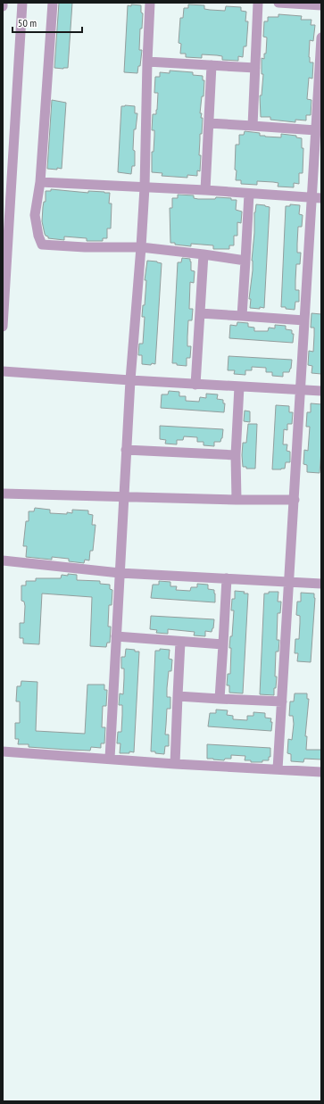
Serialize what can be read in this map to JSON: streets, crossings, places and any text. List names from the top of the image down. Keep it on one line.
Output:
{"scale_bar":"50 m"}
